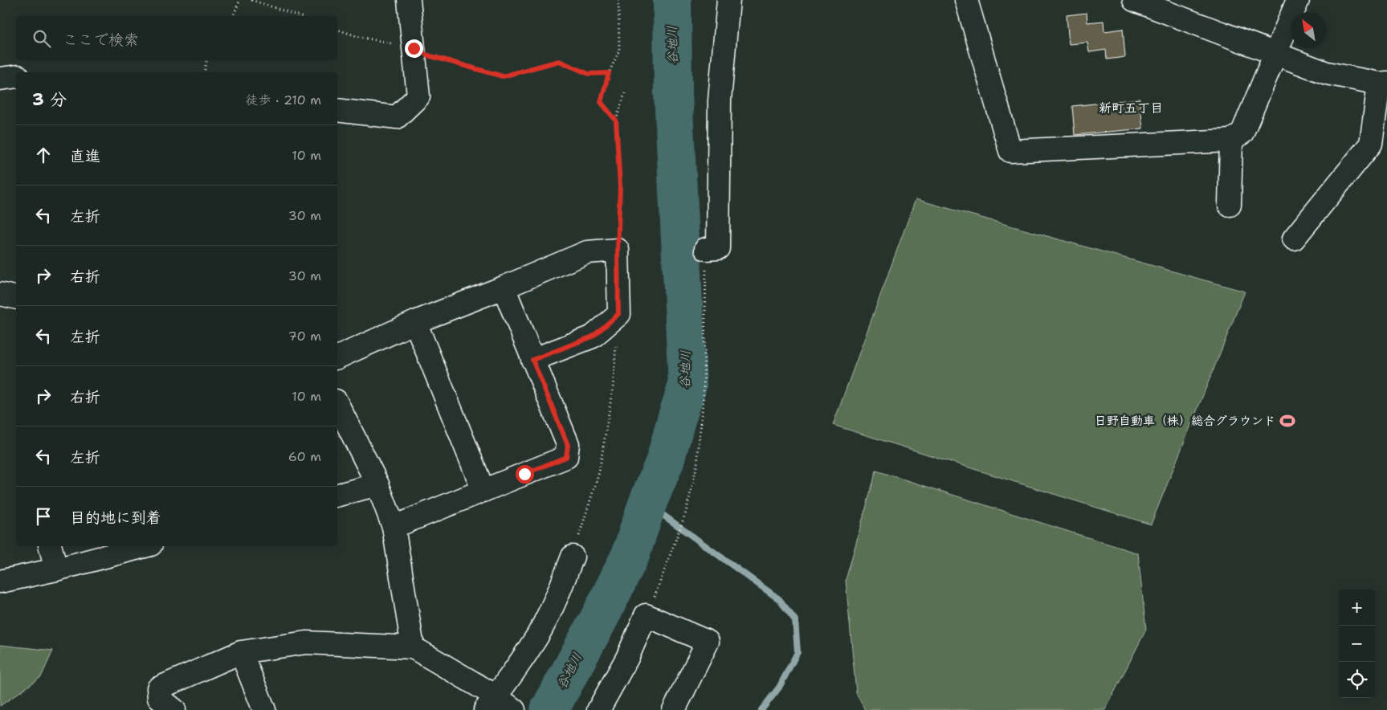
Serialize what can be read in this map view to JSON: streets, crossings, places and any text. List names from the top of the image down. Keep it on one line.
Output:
{"districts":["新町五丁目"],"water":["谷地川"],"places":{"sports":["日野自動車（株）総合グラウンド"]},"north":"top left","page":{"search":"ここで検索","heading":["3 分","徒歩 · 210 m"],"list":[["直進","10 m"],["左折","30 m"],["右折","30 m"],["左折","70 m"],["右折","10 m"],["左折","60 m"],"目的地に到着"],"map_buttons":["+","−"]}}
